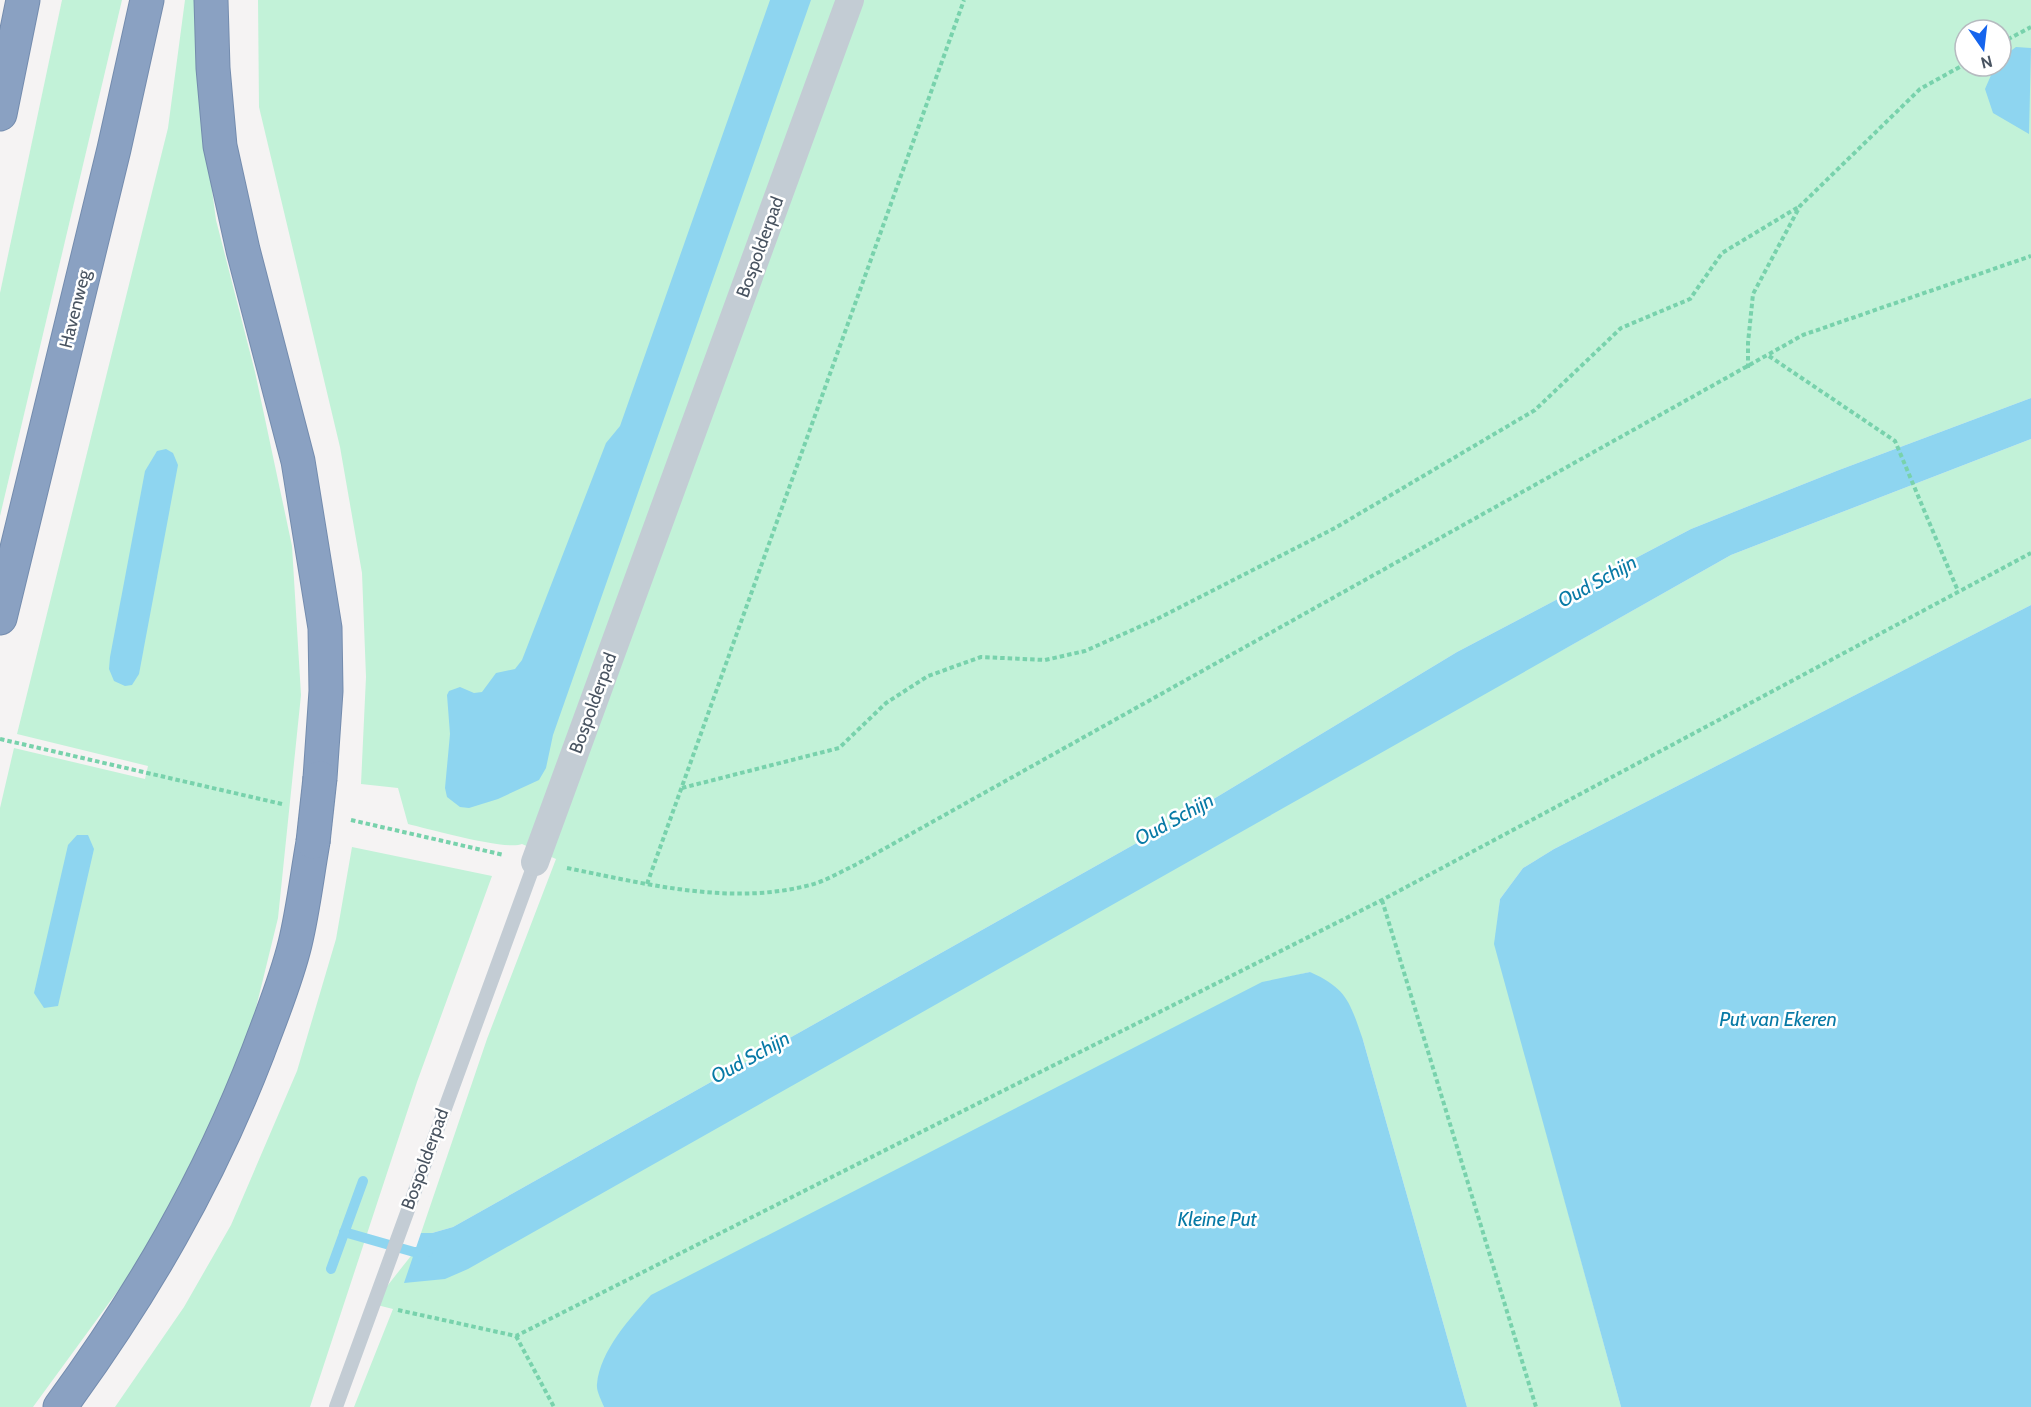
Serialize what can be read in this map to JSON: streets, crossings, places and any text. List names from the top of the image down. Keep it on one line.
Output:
{"streets":{"highway":["Havenweg"],"street":["Bospolderpad"]},"water":["Oud Schijn","Put van Ekeren","Kleine Put"],"north":"bottom"}
